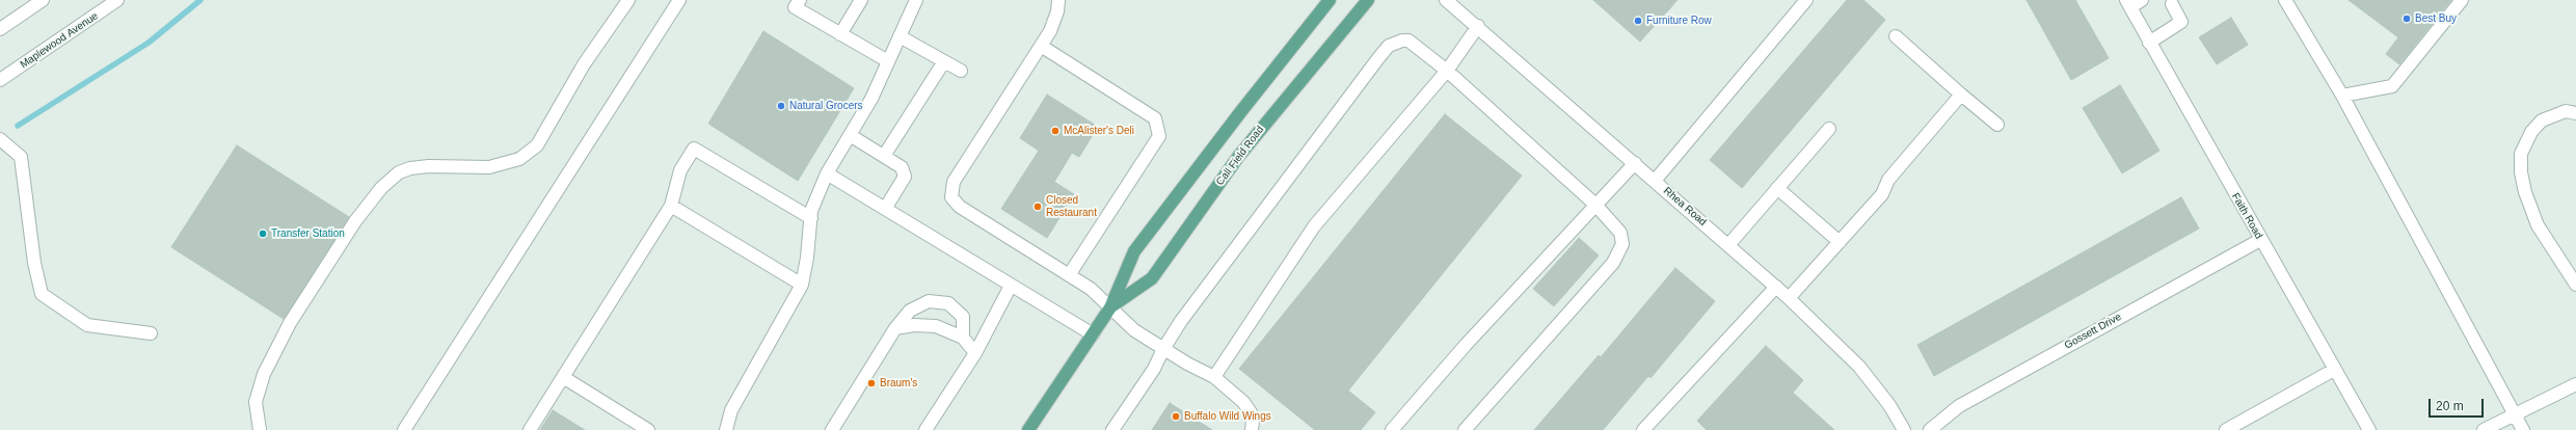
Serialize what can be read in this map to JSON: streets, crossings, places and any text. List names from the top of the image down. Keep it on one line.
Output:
{"streets":{"main road":["Call Field Road"],"street":["Maplewood Avenue","Rhea Road","Faith Road","Gossett Drive"]},"crossings":[["Faith Road","Gossett Drive"]],"places":["Best Buy","Furniture Row","Natural Grocers","McAlister's Deli","Closed Restaurant","Transfer Station","Braum's","Buffalo Wild Wings"],"scale_bar":"20 m"}
